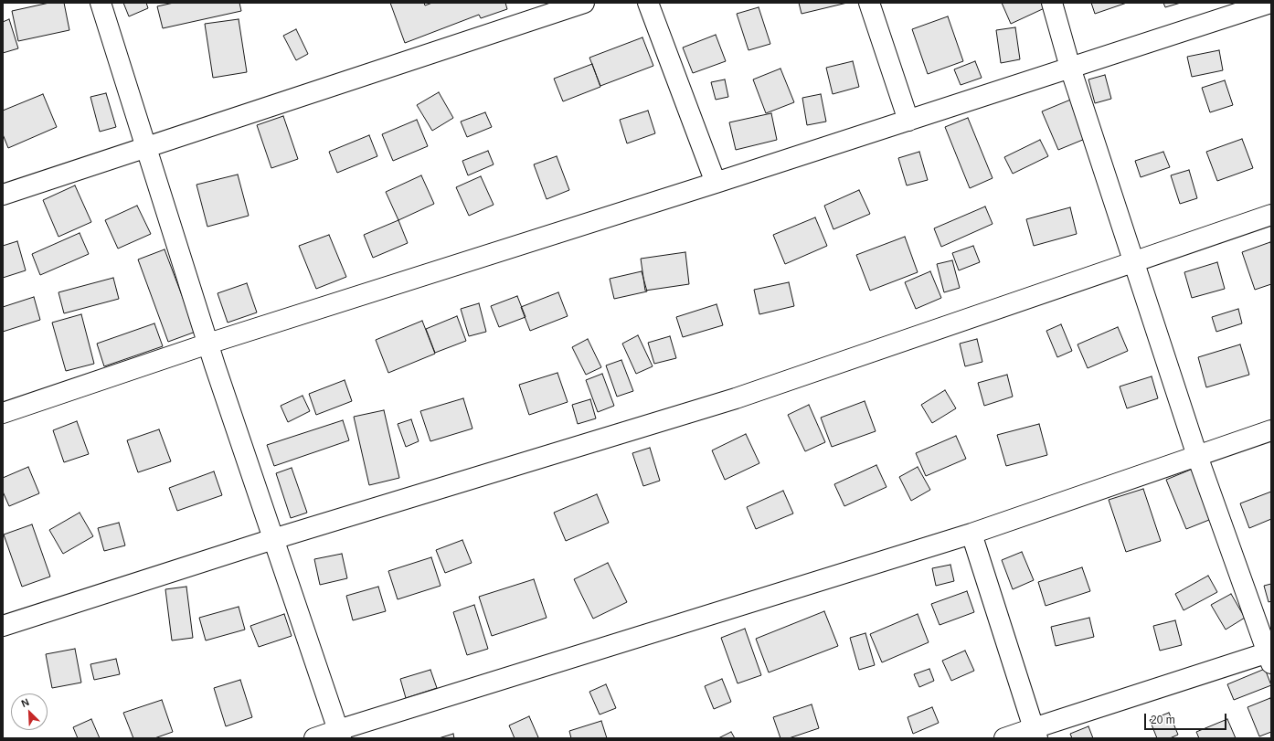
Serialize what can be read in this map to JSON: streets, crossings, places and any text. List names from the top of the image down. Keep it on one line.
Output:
{"scale_bar":"20 m","north":"top left"}
